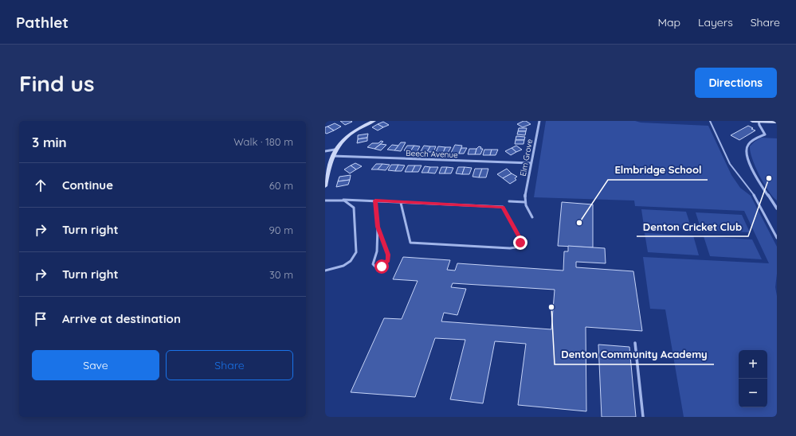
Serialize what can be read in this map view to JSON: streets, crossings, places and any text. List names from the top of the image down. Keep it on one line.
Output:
{"streets":{"street":["Beech Avenue","Elm Grove"]},"crossings":[["Beech Avenue","Elm Grove"]],"places":["Denton Cricket Club","Elmbridge School","Denton Community Academy"],"page":{"header":"Pathlet","nav":["Map","Layers","Share"],"buttons":["Directions",["Save","Share"]],"title":"Find us","heading":["3 min","Walk · 180 m"],"list":[["Continue","60 m"],["Turn right","90 m"],["Turn right","30 m"],"Arrive at destination"],"map_buttons":["+","−"]}}
